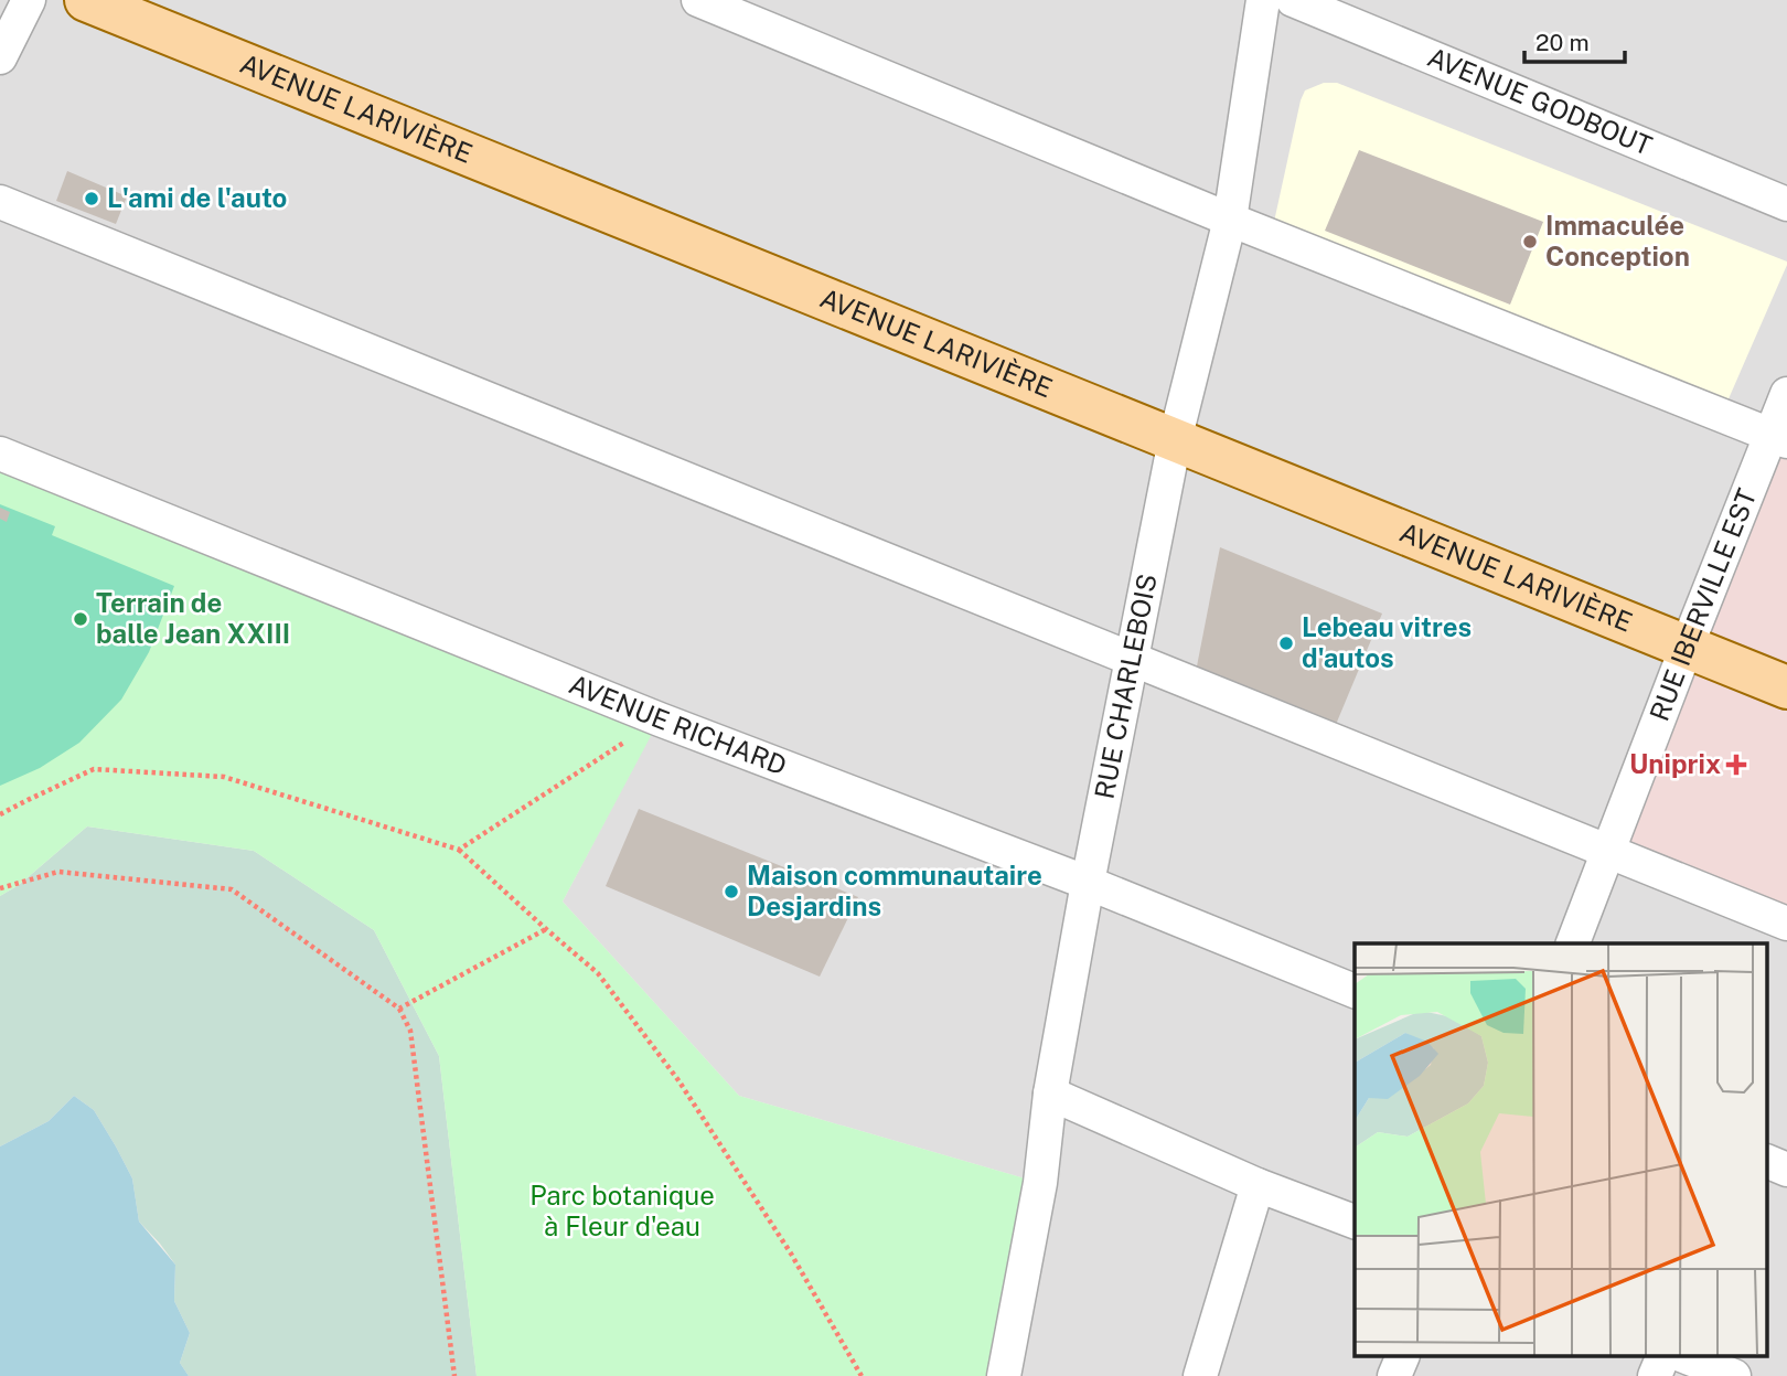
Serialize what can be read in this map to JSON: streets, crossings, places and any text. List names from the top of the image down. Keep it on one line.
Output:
{"streets":{"main road":["AVENUE LARIVIÈRE"],"street":["AVENUE GODBOUT","RUE IBERVILLE EST","RUE CHARLEBOIS","AVENUE RICHARD"]},"crossings":[["AVENUE LARIVIÈRE","RUE IBERVILLE EST"],["AVENUE LARIVIÈRE","RUE CHARLEBOIS"],["RUE CHARLEBOIS","AVENUE RICHARD"]],"parks":["Parc botanique à Fleur d'eau"],"places":{"other":["L'ami de l'auto","Immaculée Conception","Terrain de balle Jean XXIII","Lebeau vitres d'autos","Maison communautaire Desjardins"],"health":["Uniprix"]},"scale_bar":"20 m"}
